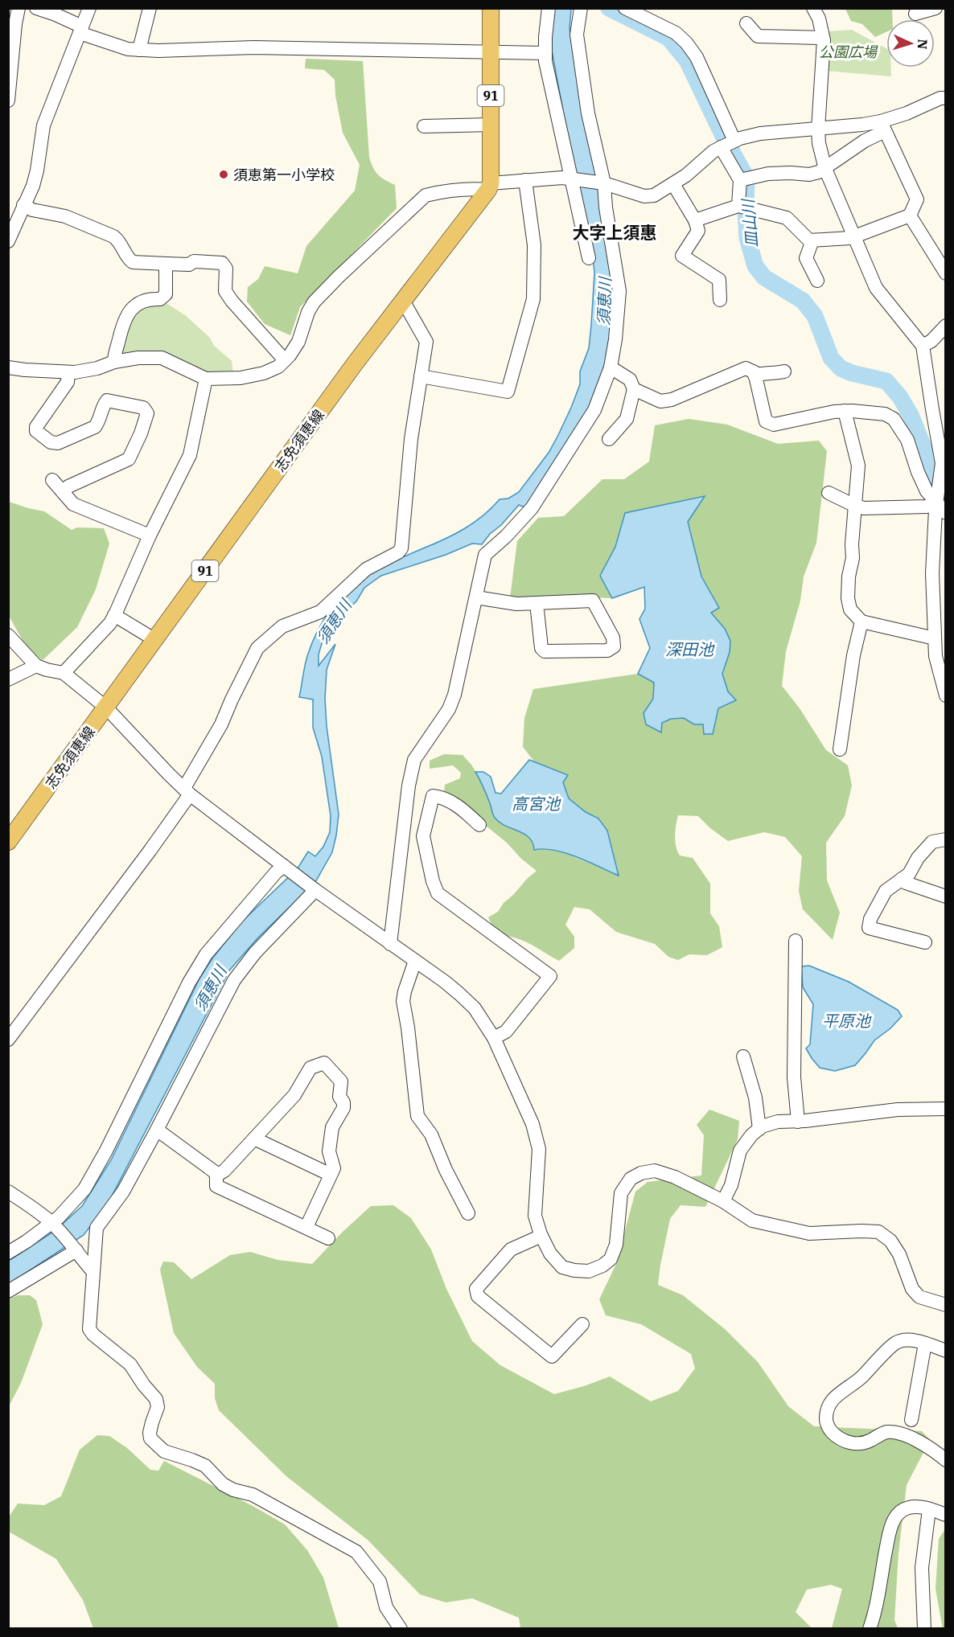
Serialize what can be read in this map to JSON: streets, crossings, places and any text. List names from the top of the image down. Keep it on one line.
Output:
{"streets":{"main road":["91","志免須恵線"]},"crossings":[["91","志免須恵線"]],"districts":["大字上須惠"],"water":["皿山川","須恵川","深田池","高宮池","平原池"],"parks":["公園広場"],"places":["須恵第一小学校"],"north":"right"}
